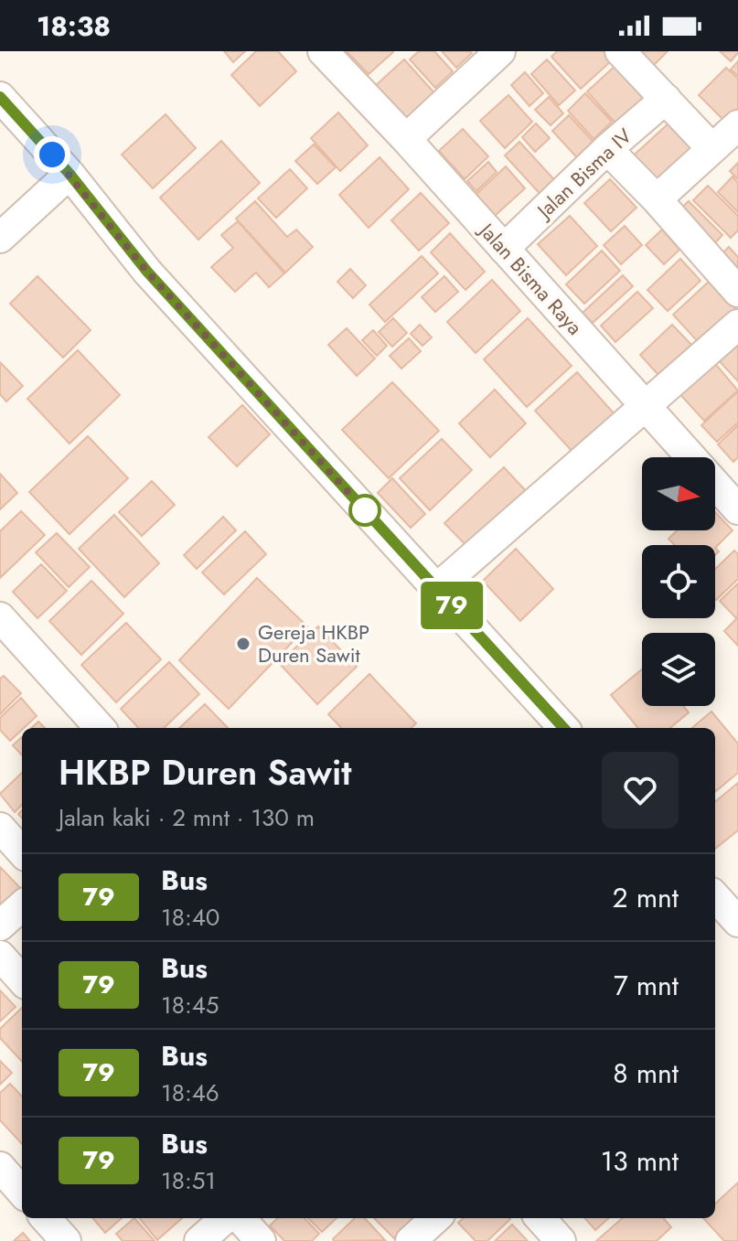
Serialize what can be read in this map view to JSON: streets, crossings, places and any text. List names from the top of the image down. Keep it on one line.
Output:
{"streets":{"street":["Jalan Bisma IV","Jalan Bisma Raya"]},"crossings":[["Jalan Bisma IV","Jalan Bisma Raya"]],"places":["Gereja HKBP Duren Sawit"],"lines":["bus line 79"],"north":"right","page":{"status":"18:38","on_map":"79","heading":["HKBP Duren Sawit","Jalan kaki · 2 mnt · 130 m"],"list":[{"mark":"79","name":"Bus","note":"18:40","value":"2 mnt"},{"mark":"79","name":"Bus","note":"18:45","value":"7 mnt"},{"mark":"79","name":"Bus","note":"18:46","value":"8 mnt"},{"mark":"79","name":"Bus","note":"18:51","value":"13 mnt"}]}}
